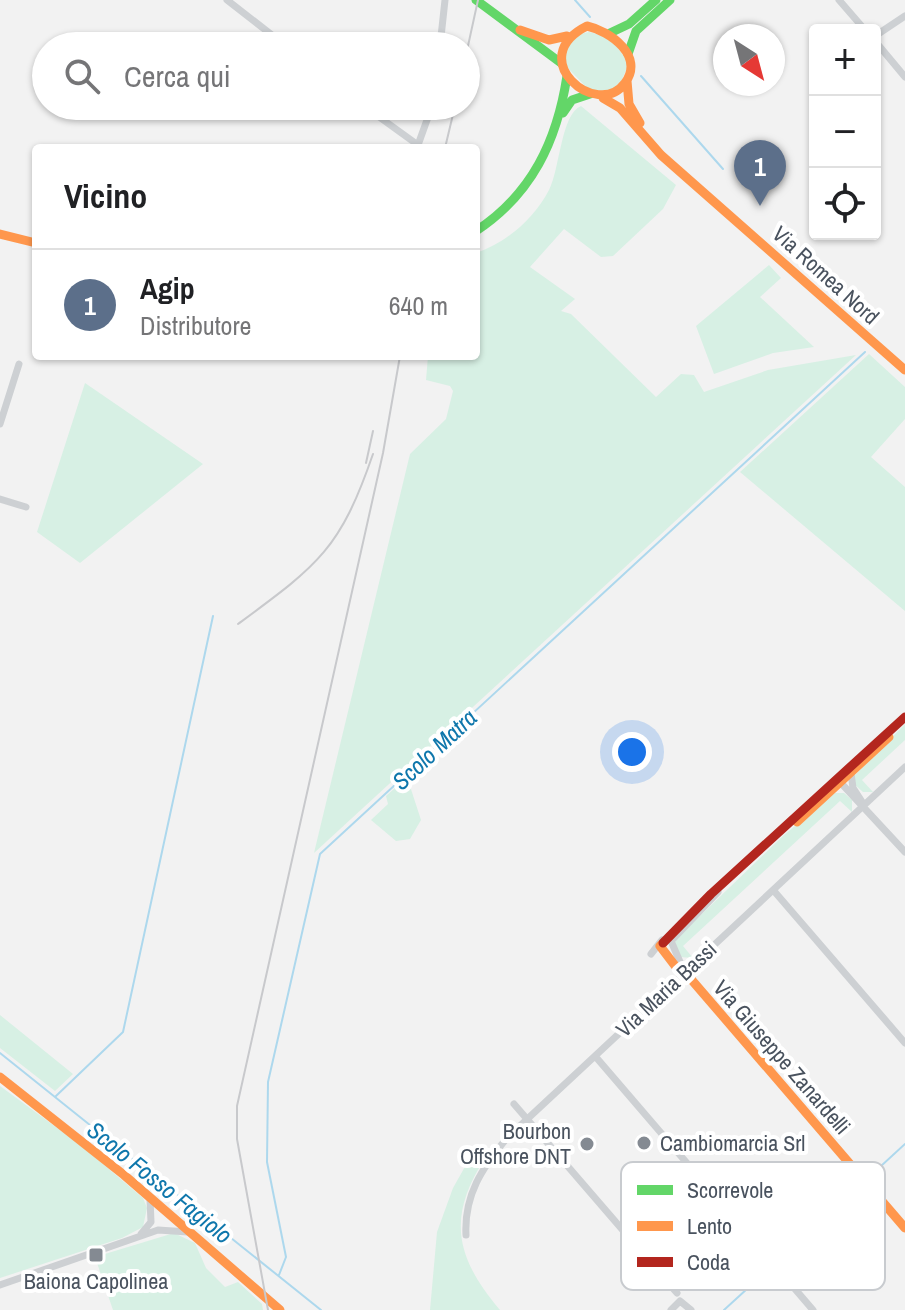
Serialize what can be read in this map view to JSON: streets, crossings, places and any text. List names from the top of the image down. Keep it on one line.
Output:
{"streets":{"main road":["Via Romea Nord","Via Giuseppe Zanardelli"],"street":["Via Maria Bassi"]},"crossings":[["Via Maria Bassi","Via Giuseppe Zanardelli"]],"water":["Scolo Matra","Scolo Fosso Fagiolo"],"places":{"other":["Cambiomarcia Srl","Bourbon Offshore DNT"],"transit":["Baiona Capolinea"]},"legend":["Scorrevole","Lento","Coda"],"north":"bottom right","page":{"map_buttons":["+","−"],"search":"Cerca qui","pins":"1","heading":"Vicino","list":[{"mark":"1","name":"Agip","note":"Distributore","value":"640 m"}]}}
